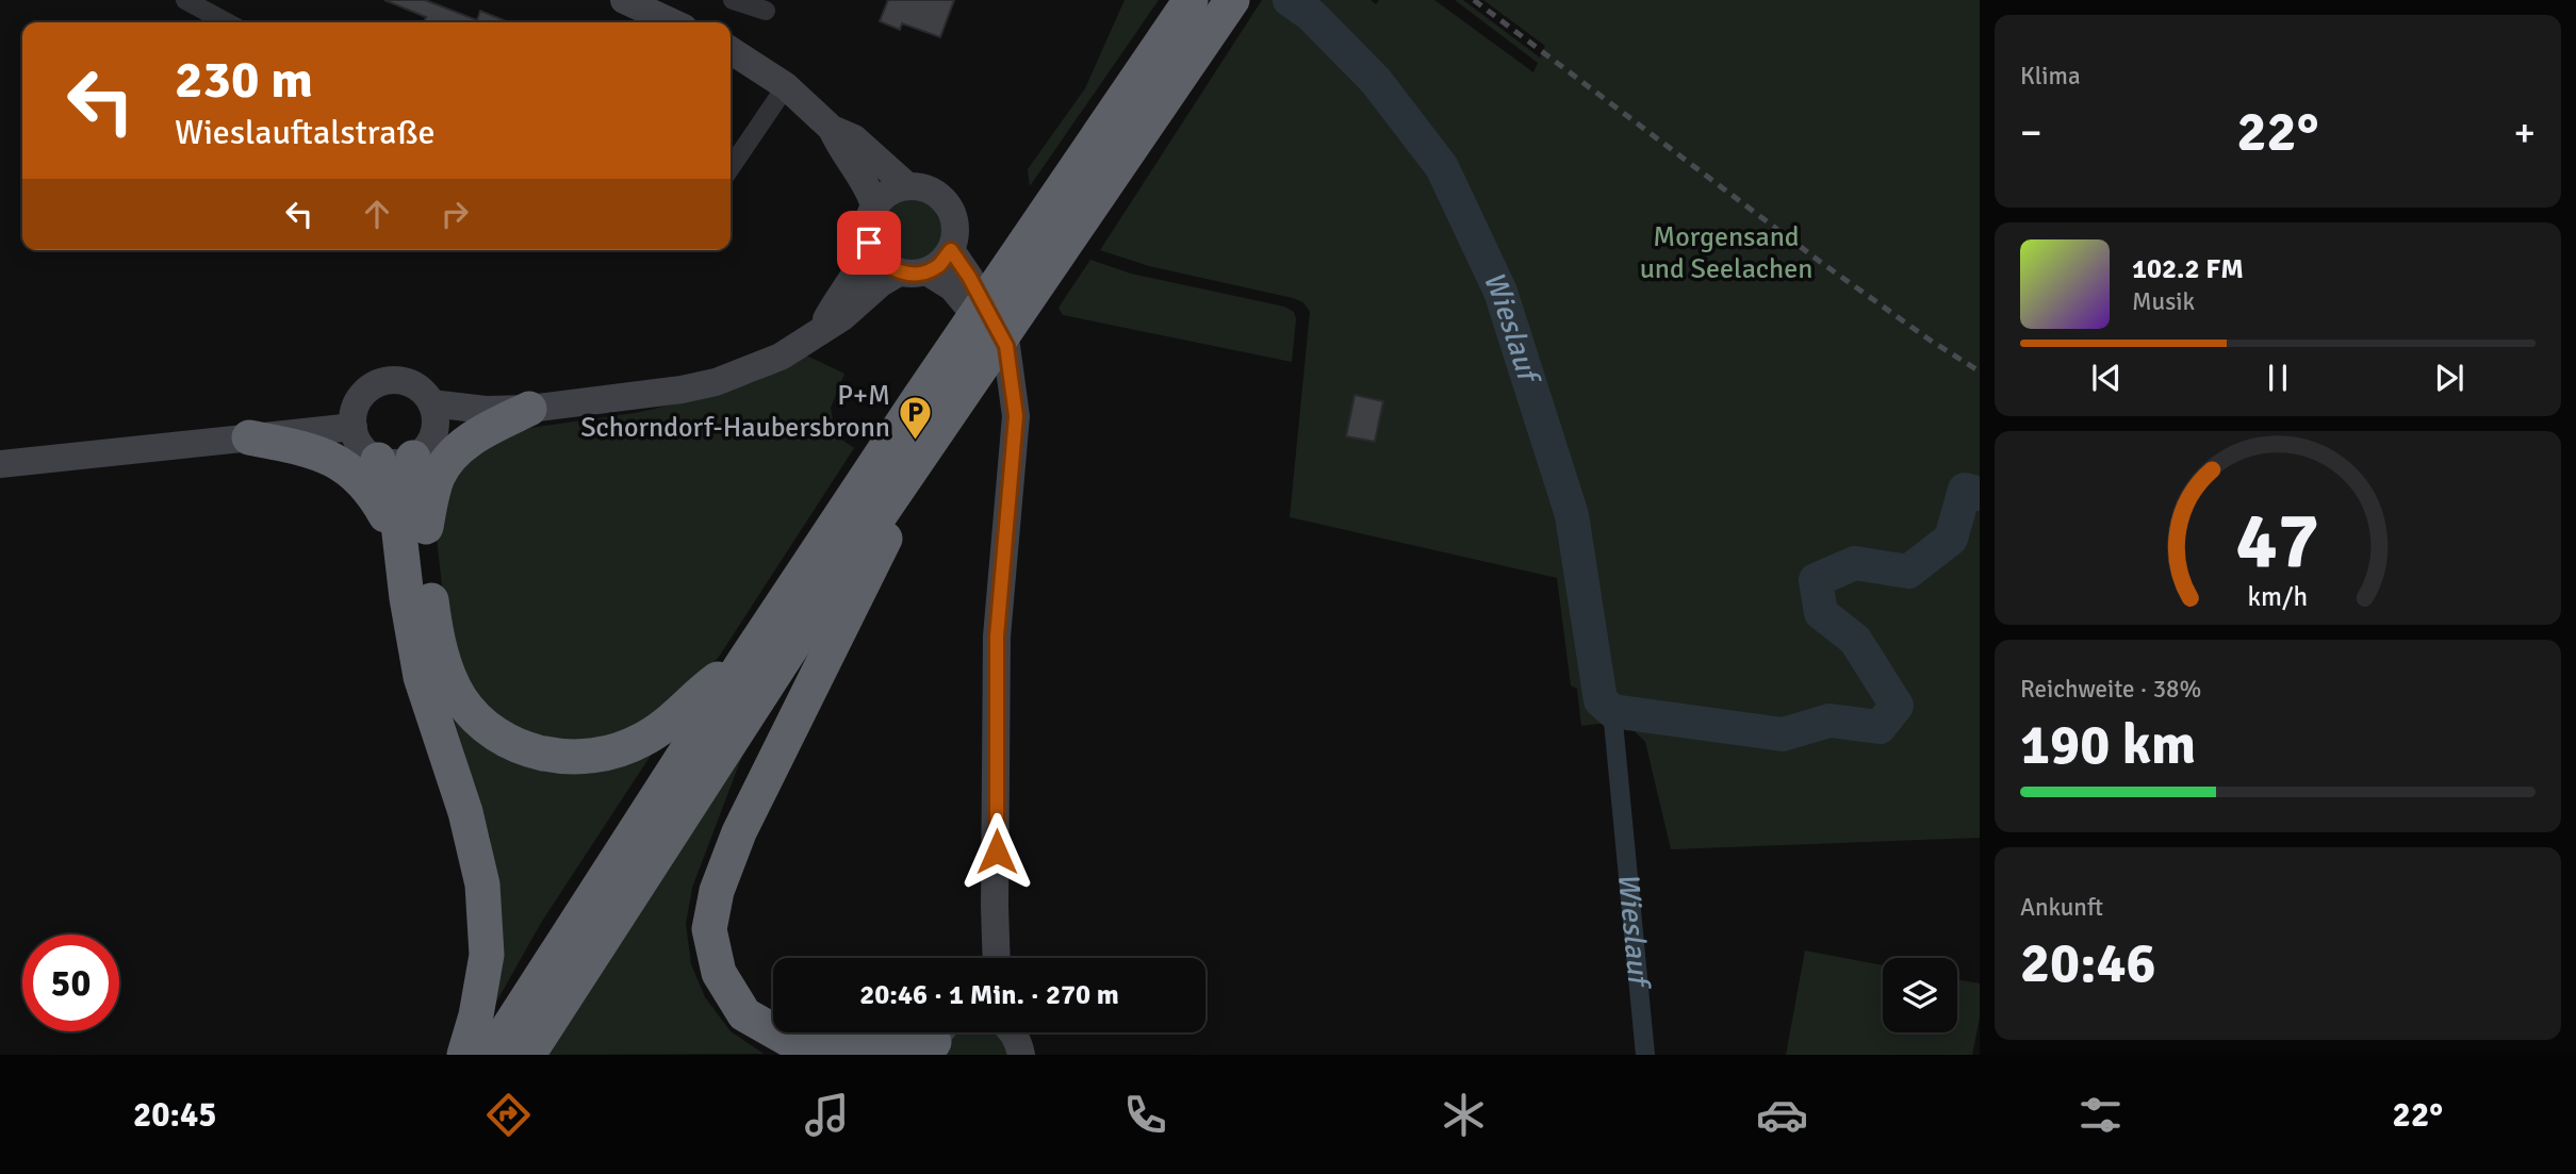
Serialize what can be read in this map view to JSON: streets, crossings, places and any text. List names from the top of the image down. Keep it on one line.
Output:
{"water":["Wieslauf"],"parks":["Morgensand und Seelachen"],"places":{"parking":["P+M Schorndorf-Haubersbronn"]},"page":{"tile":["Klima",["Reichweite · 38%","190 km"],["Ankunft","20:46"]],"turn":["230 m","Wieslauftalstraße"],"heat":["−","22°","+"],"song":["102.2 FM","Musik"],"limit":"50","trip":"20:46 · 1 Min. · 270 m","tabs":["20:45","22°"],"gauge":["47","km/h"]}}
